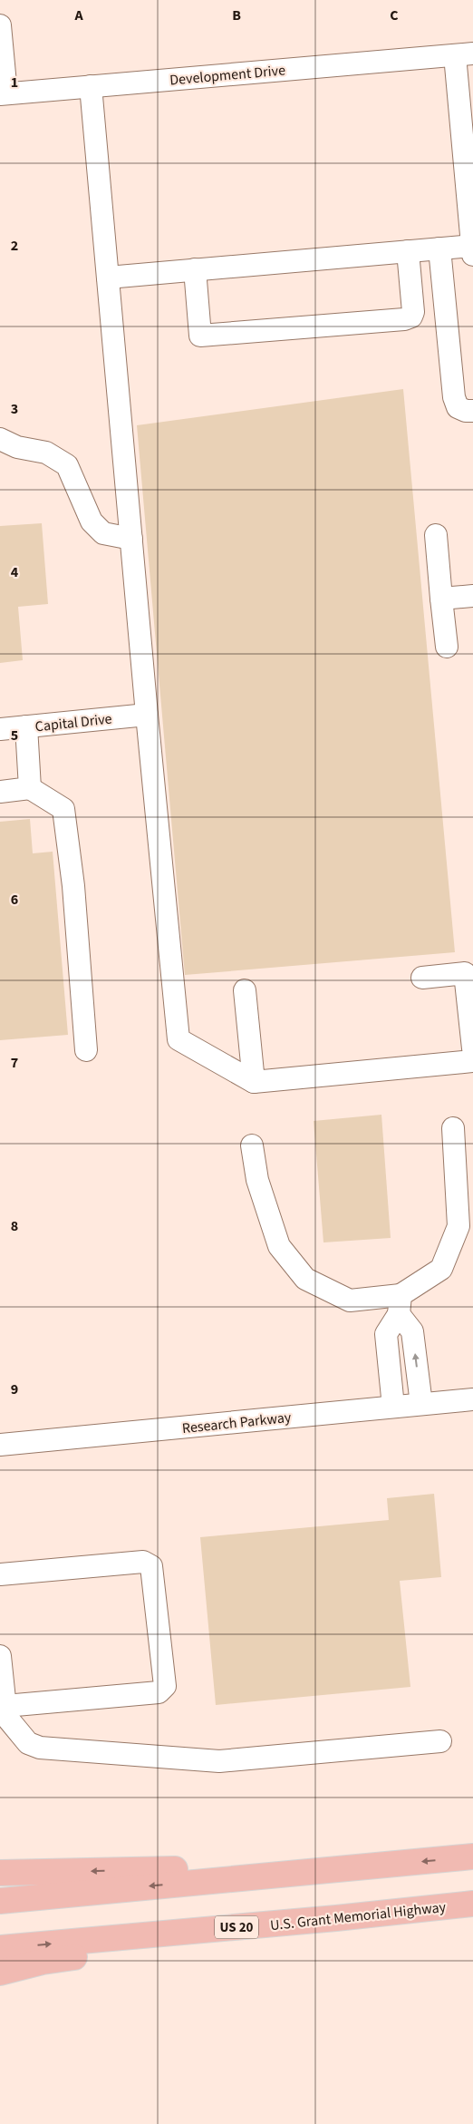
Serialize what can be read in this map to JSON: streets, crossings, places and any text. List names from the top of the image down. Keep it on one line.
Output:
{"streets":{"highway":["U.S. Grant Memorial Highway","US 20"],"street":["Development Drive","Capital Drive","Research Parkway"]},"grid":{"columns":["A","B","C"],"rows":["1","2","3","4","5","6","7","8","9"]}}
